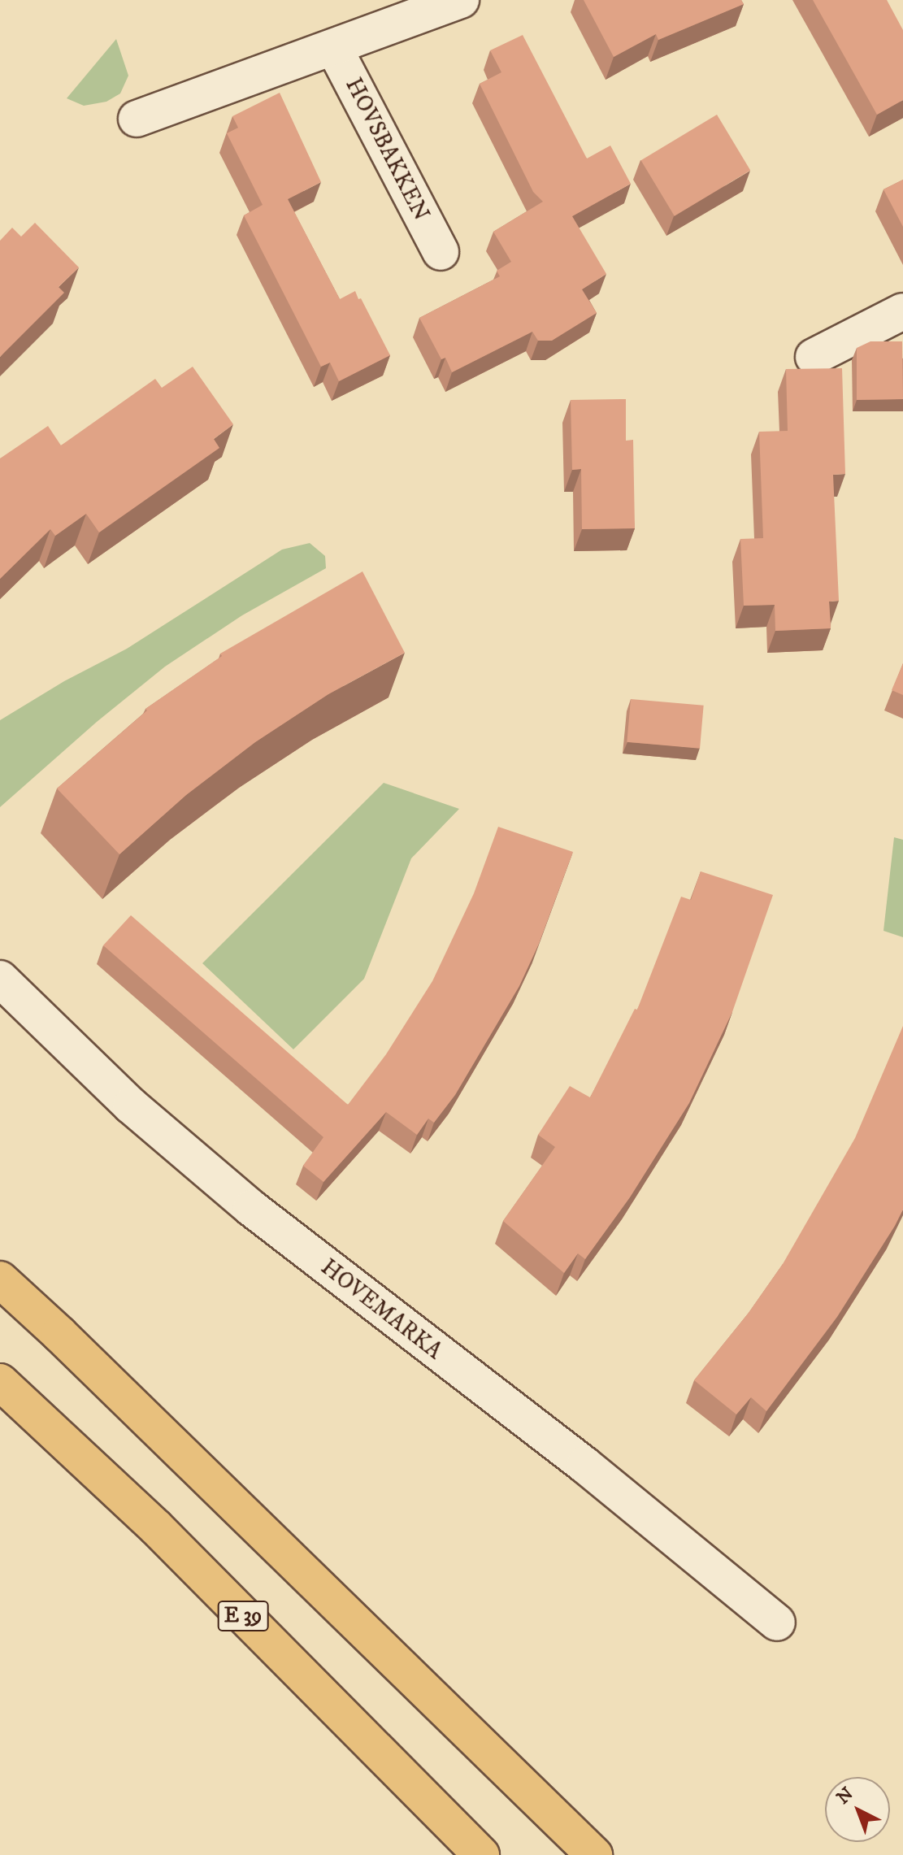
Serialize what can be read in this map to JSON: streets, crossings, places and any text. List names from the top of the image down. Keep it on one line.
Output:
{"streets":{"highway":["E 39"],"street":["HOVSBAKKEN","HOVEMARKA"]},"north":"top left"}
